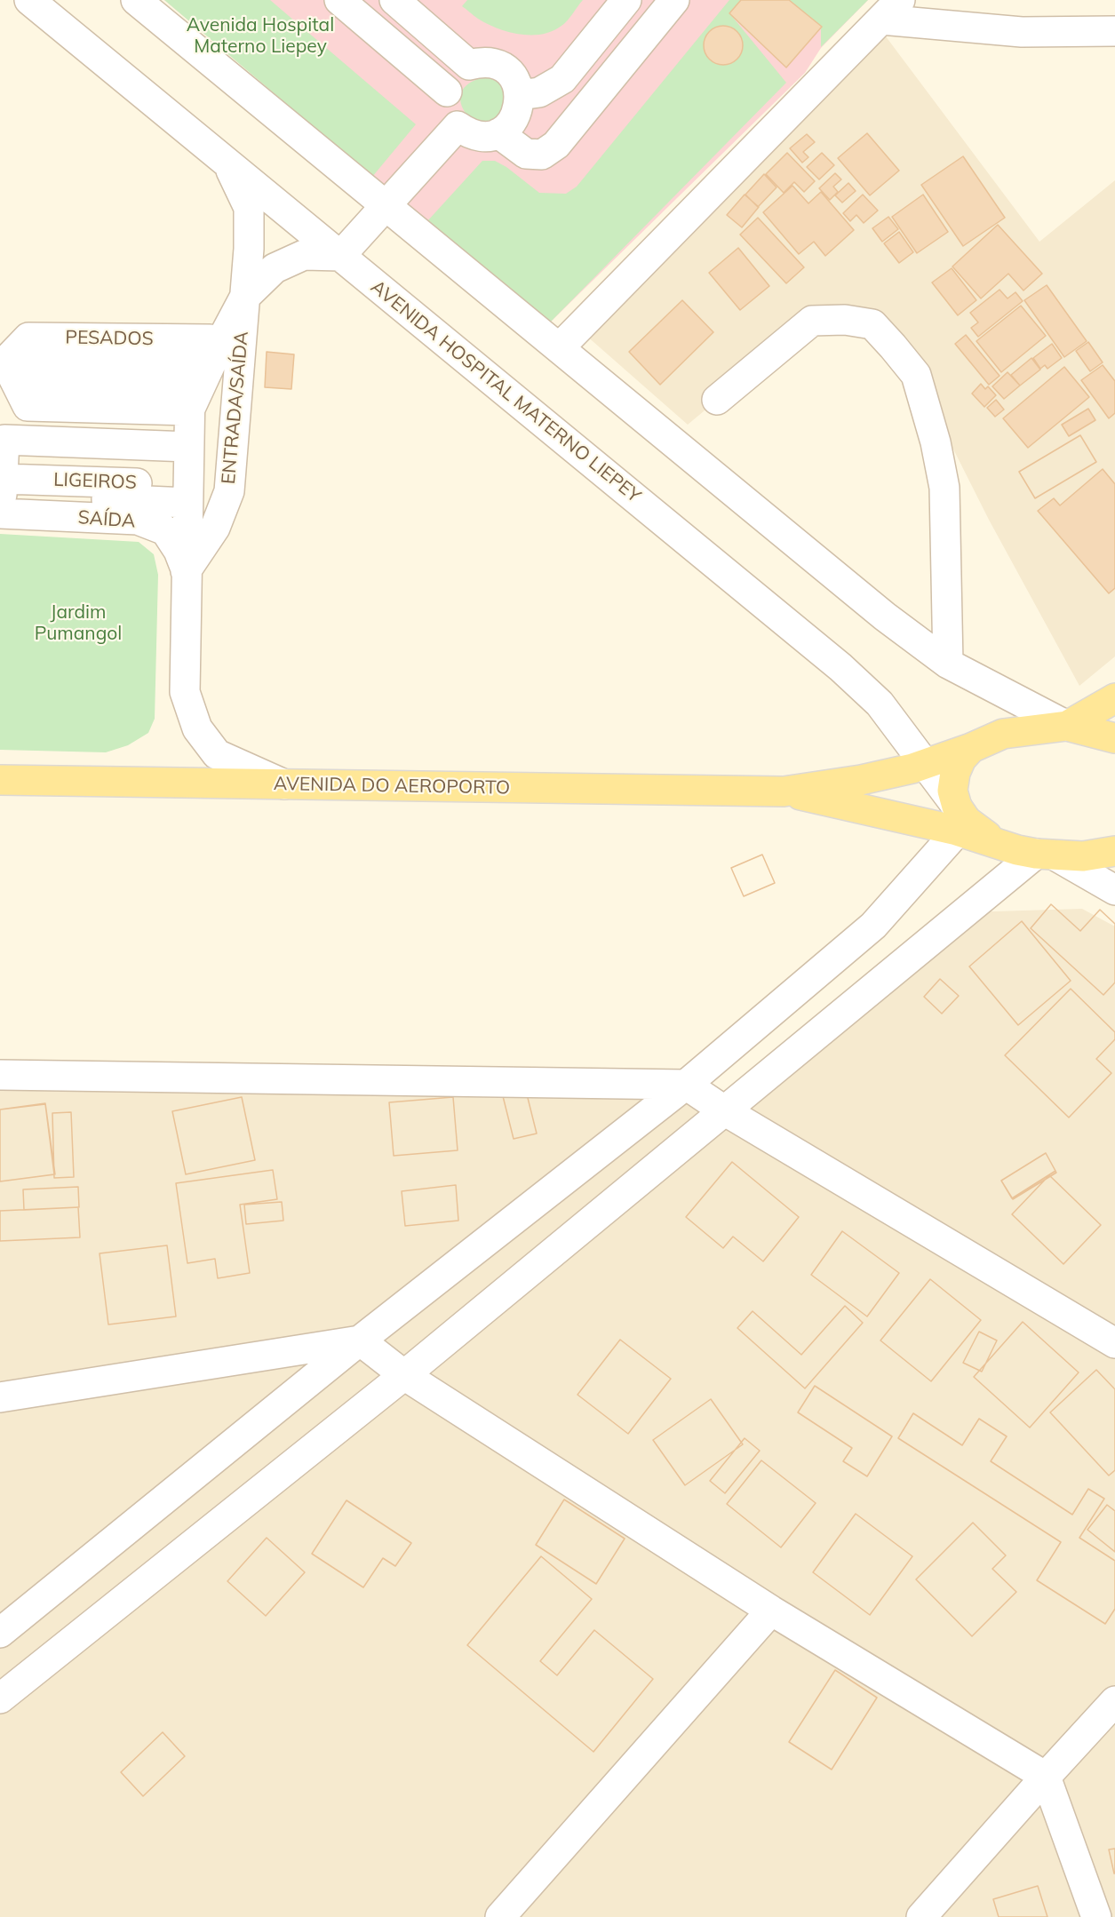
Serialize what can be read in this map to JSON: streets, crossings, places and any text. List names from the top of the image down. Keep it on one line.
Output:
{"streets":{"main road":["AVENIDA DO AEROPORTO"],"street":["PESADOS","AVENIDA HOSPITAL MATERNO LIEPEY","ENTRADA/SAÍDA","LIGEIROS","SAÍDA"]},"crossings":[["AVENIDA HOSPITAL MATERNO LIEPEY","ENTRADA/SAÍDA"],["ENTRADA/SAÍDA","SAÍDA"],["LIGEIROS","SAÍDA"]],"parks":["Avenida Hospital Materno Liepey","Jardim Pumangol"]}
